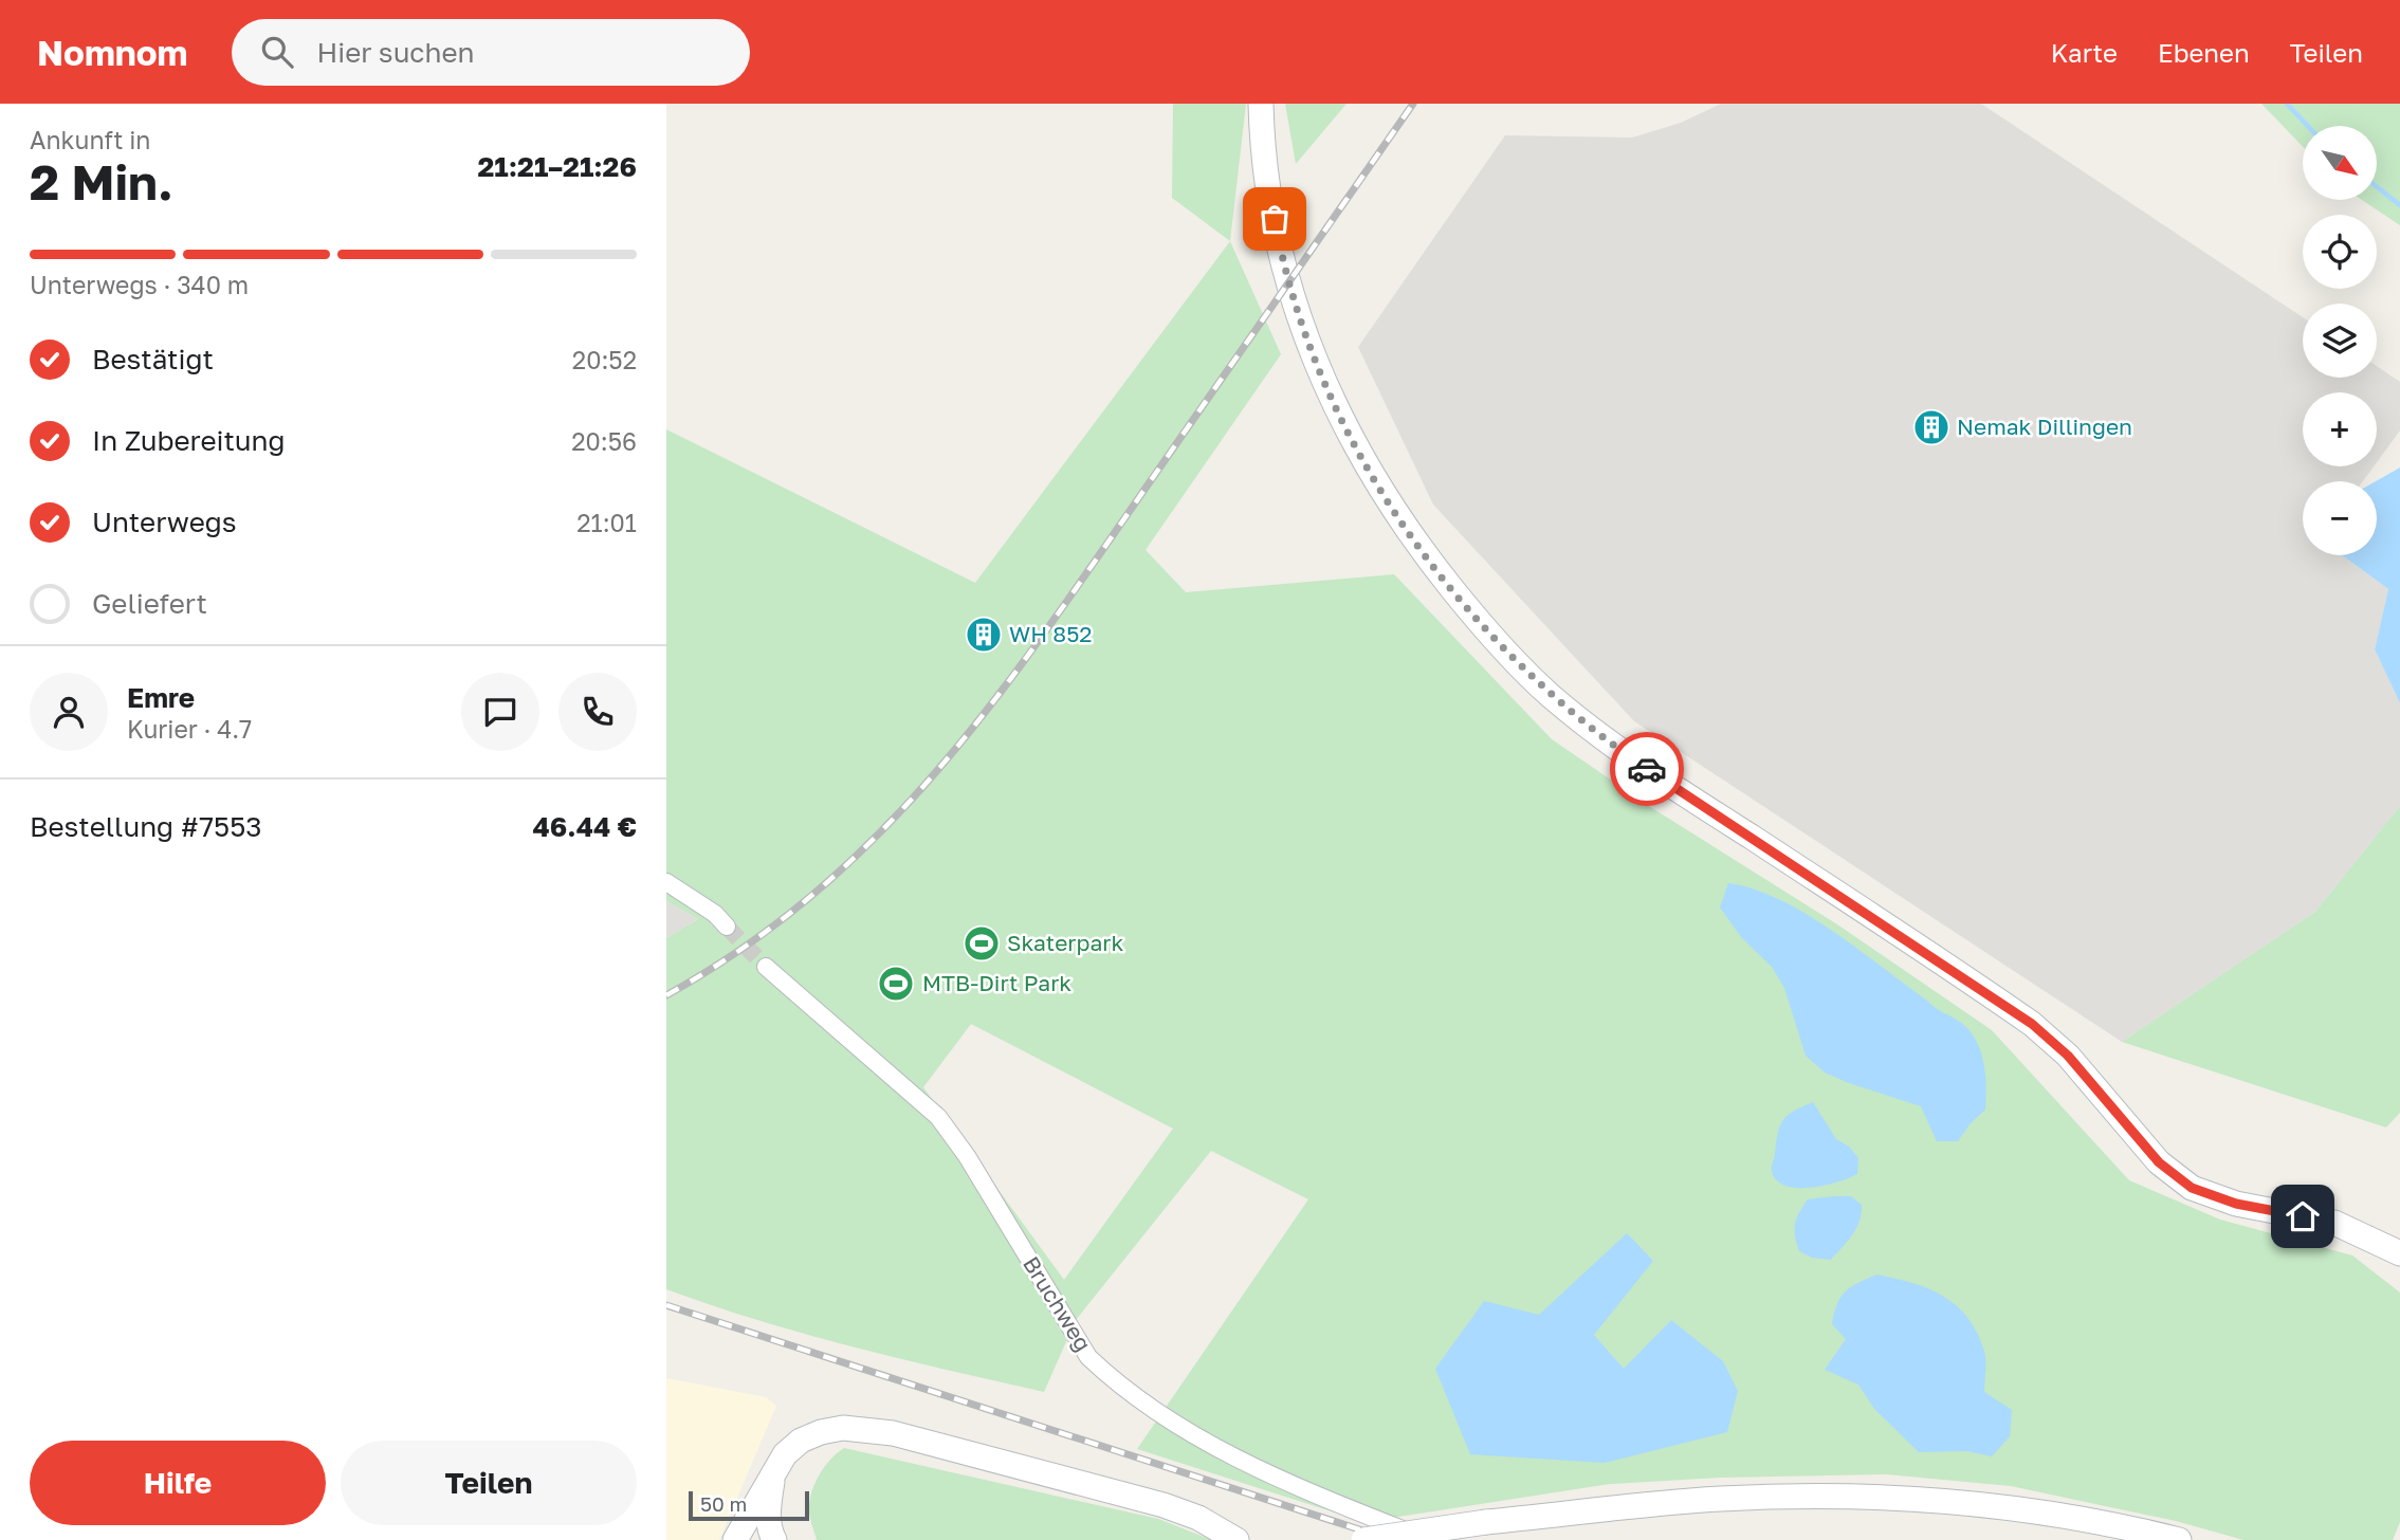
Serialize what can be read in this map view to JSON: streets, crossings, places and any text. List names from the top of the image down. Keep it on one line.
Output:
{"streets":{"street":["Bruchweg"]},"places":{"building":["Nemak Dillingen","WH 852"],"sports":["Skaterpark","MTB-Dirt Park"]},"scale_bar":"50 m","north":"bottom right","page":{"header":"Nomnom","search":"Hier suchen","nav":["Karte","Ebenen","Teilen"],"heading":["2 Min.","Ankunft in","21:21–21:26"],"panel":["Emre","Kurier · 4.7","Bestellung #7553","46.44 €"],"map_buttons":["+","−"],"bar":"Unterwegs · 340 m","list":[["Bestätigt","20:52"],["In Zubereitung","20:56"],["Unterwegs","21:01"],"Geliefert"],"buttons":["Hilfe","Teilen"],"scale":"50 m"}}
